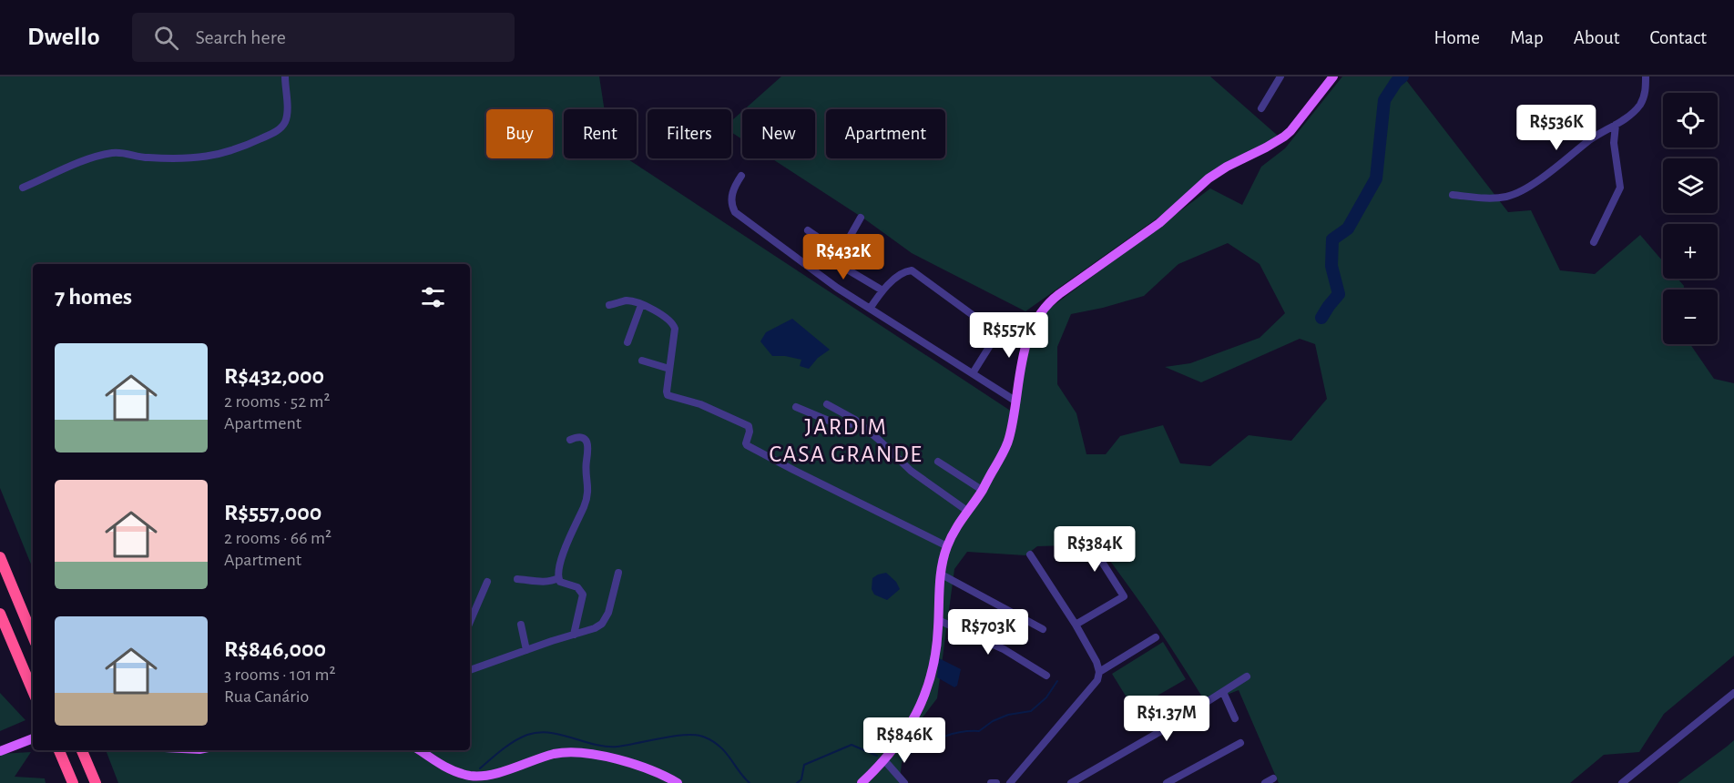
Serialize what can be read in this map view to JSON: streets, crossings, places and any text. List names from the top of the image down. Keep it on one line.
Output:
{"districts":["JARDIM CASA GRANDE"],"page":{"header":"Dwello","search":"Search here","nav":["Home","Map","About","Contact"],"map_buttons":["+","−"],"price":["R$536K","R$432K","R$557K","R$384K","R$703K","R$1.37M","R$846K"],"chip":["Buy","Rent","Filters","New","Apartment"],"heading":"7 homes","list":[{"name":"R$432,000","note":"2 rooms · 52 m² · Apartment"},{"name":"R$557,000","note":"2 rooms · 66 m² · Apartment"},{"name":"R$846,000","note":"3 rooms · 101 m² · Rua Canário"}]}}
